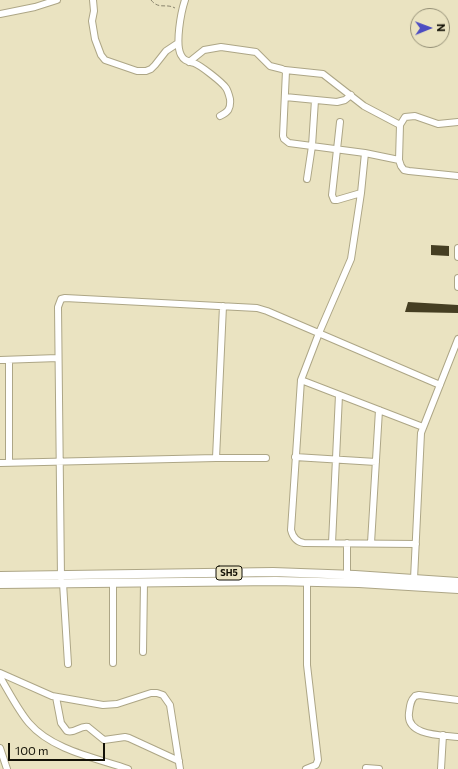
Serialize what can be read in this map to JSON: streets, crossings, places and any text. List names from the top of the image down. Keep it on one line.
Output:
{"streets":{"main road":["SH5"]},"scale_bar":"100 m","north":"right"}
